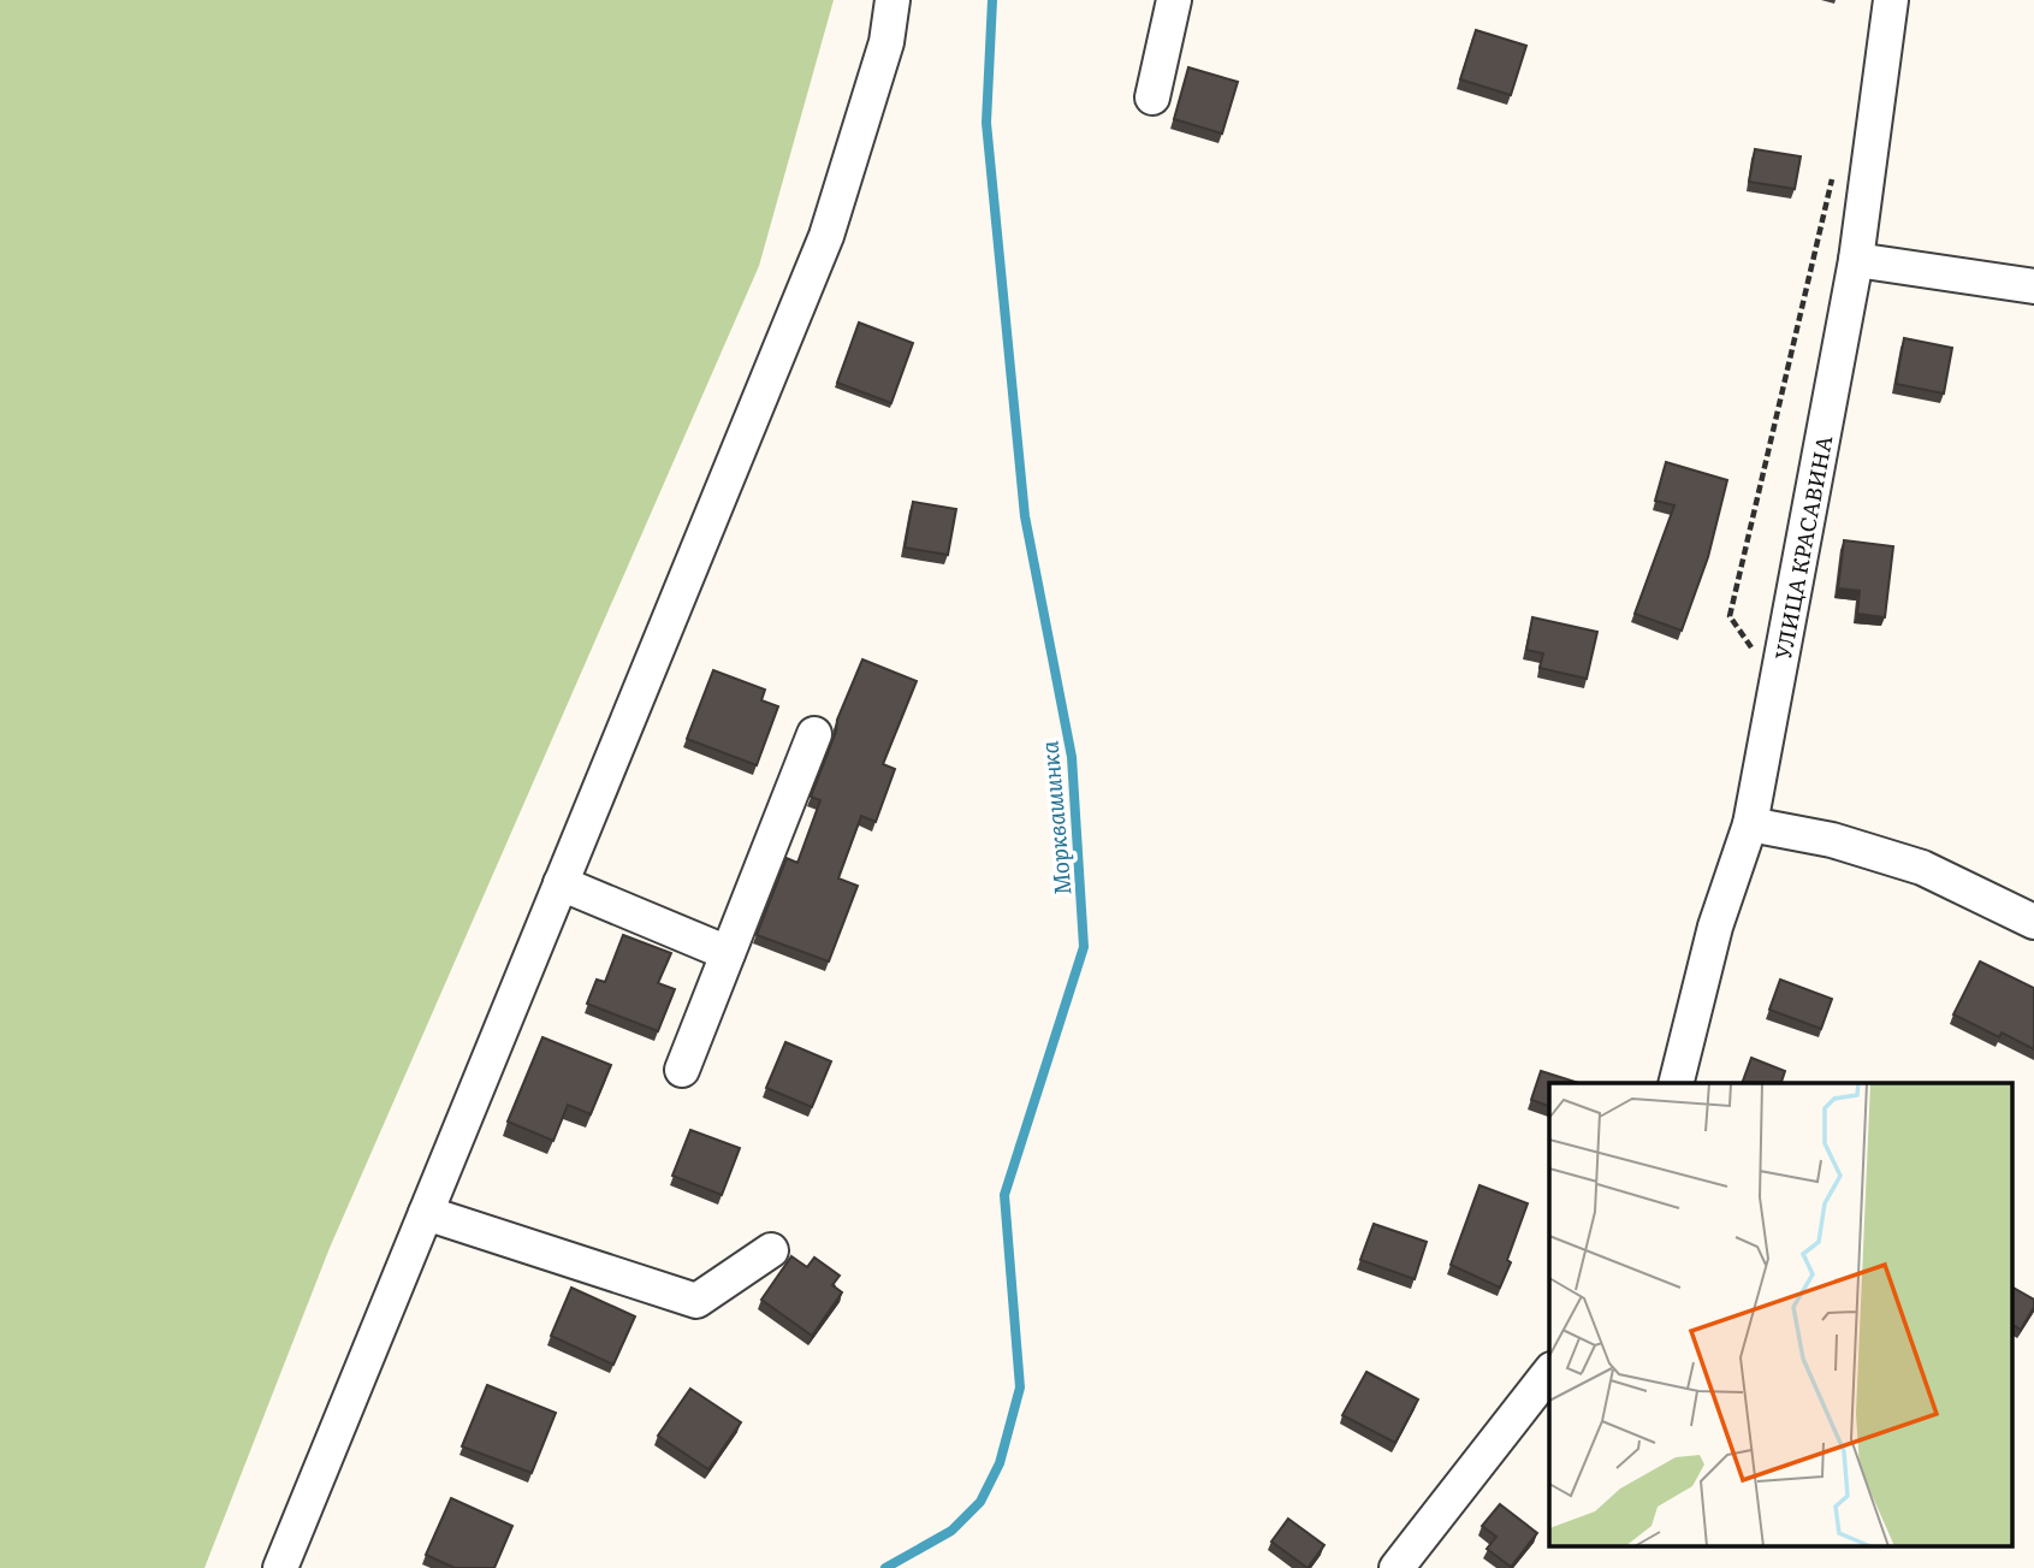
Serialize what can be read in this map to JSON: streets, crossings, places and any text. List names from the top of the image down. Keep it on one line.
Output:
{"streets":{"street":["УЛИЦА КРАСАВИНА"]},"water":["Морквашинка"]}
